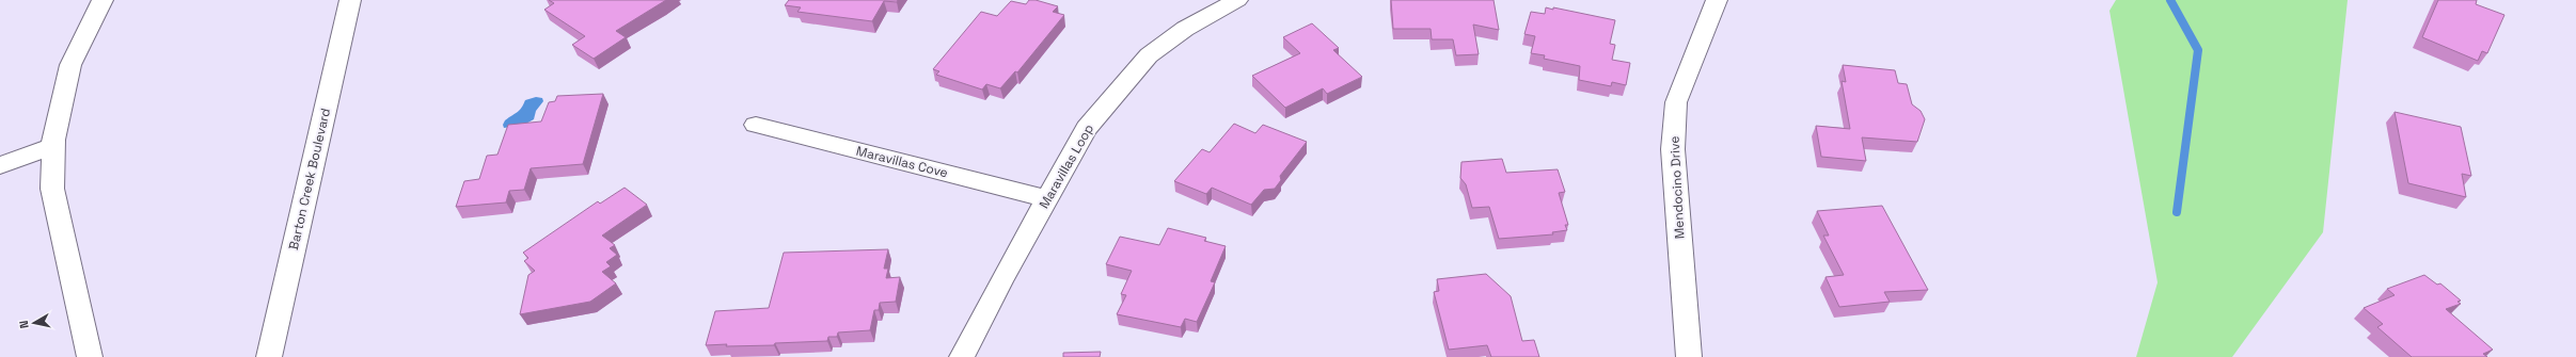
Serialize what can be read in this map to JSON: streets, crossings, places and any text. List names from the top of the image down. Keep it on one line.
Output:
{"streets":{"street":["Maravillas Cove","Maravillas Loop","Barton Creek Boulevard","Mendocino Drive"]},"crossings":[["Maravillas Cove","Maravillas Loop"]],"north":"left"}
